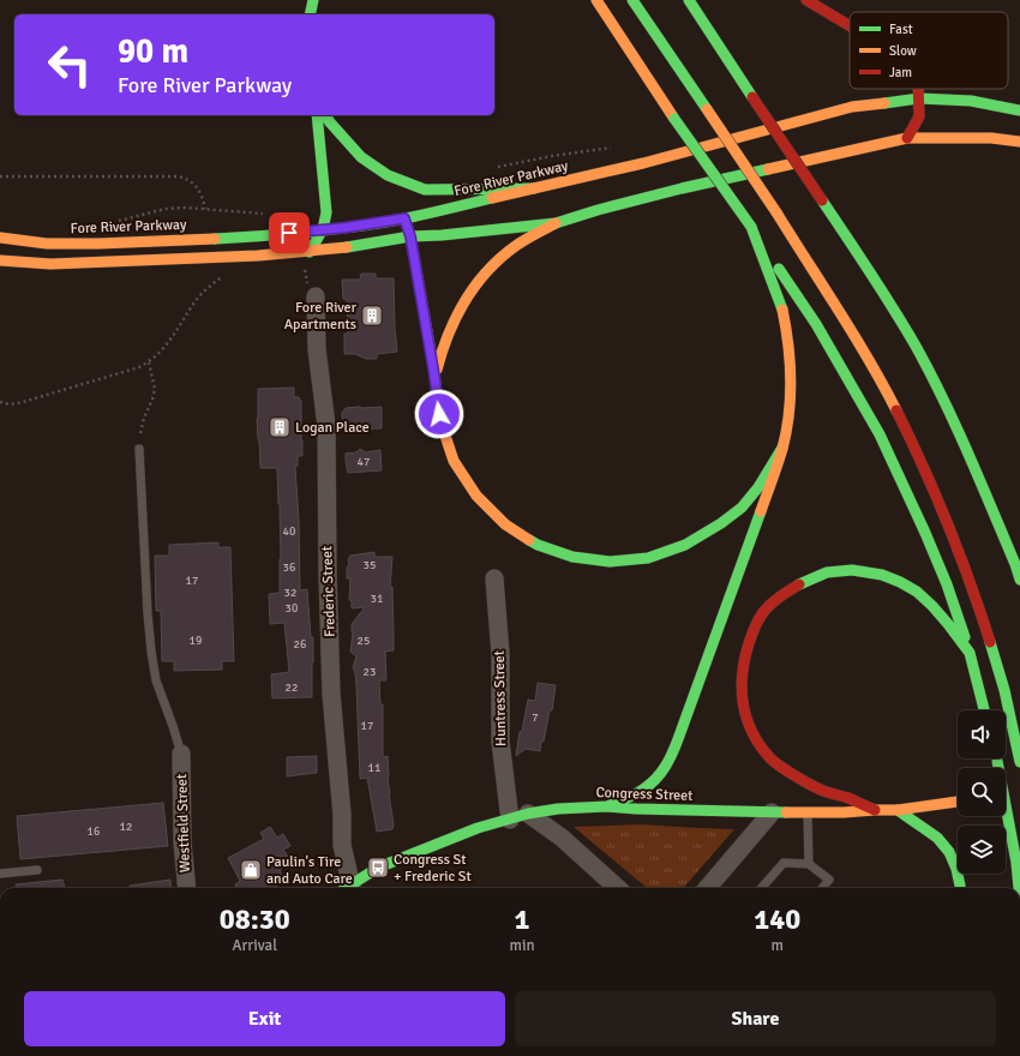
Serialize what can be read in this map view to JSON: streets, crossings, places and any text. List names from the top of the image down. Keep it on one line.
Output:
{"streets":{"main road":["Fore River Parkway","Congress Street"],"street":["Frederic Street","Huntress Street","Westfield Street"]},"crossings":[["Huntress Street","Congress Street"]],"places":{"building":["Fore River Apartments","Logan Place"],"bus stop":["Congress St + Frederic St"],"shop":["Paulin's Tire and Auto Care"]},"house_numbers":["47","40","35","36","17","32","31","30","19","25","26","23","22","7","17","11","12","16"],"legend":["Fast","Slow","Jam"],"page":{"turn":["90 m","Fore River Parkway"],"eta":["08:30","Arrival","1","min","140","m"],"buttons":["Exit","Share"]}}
